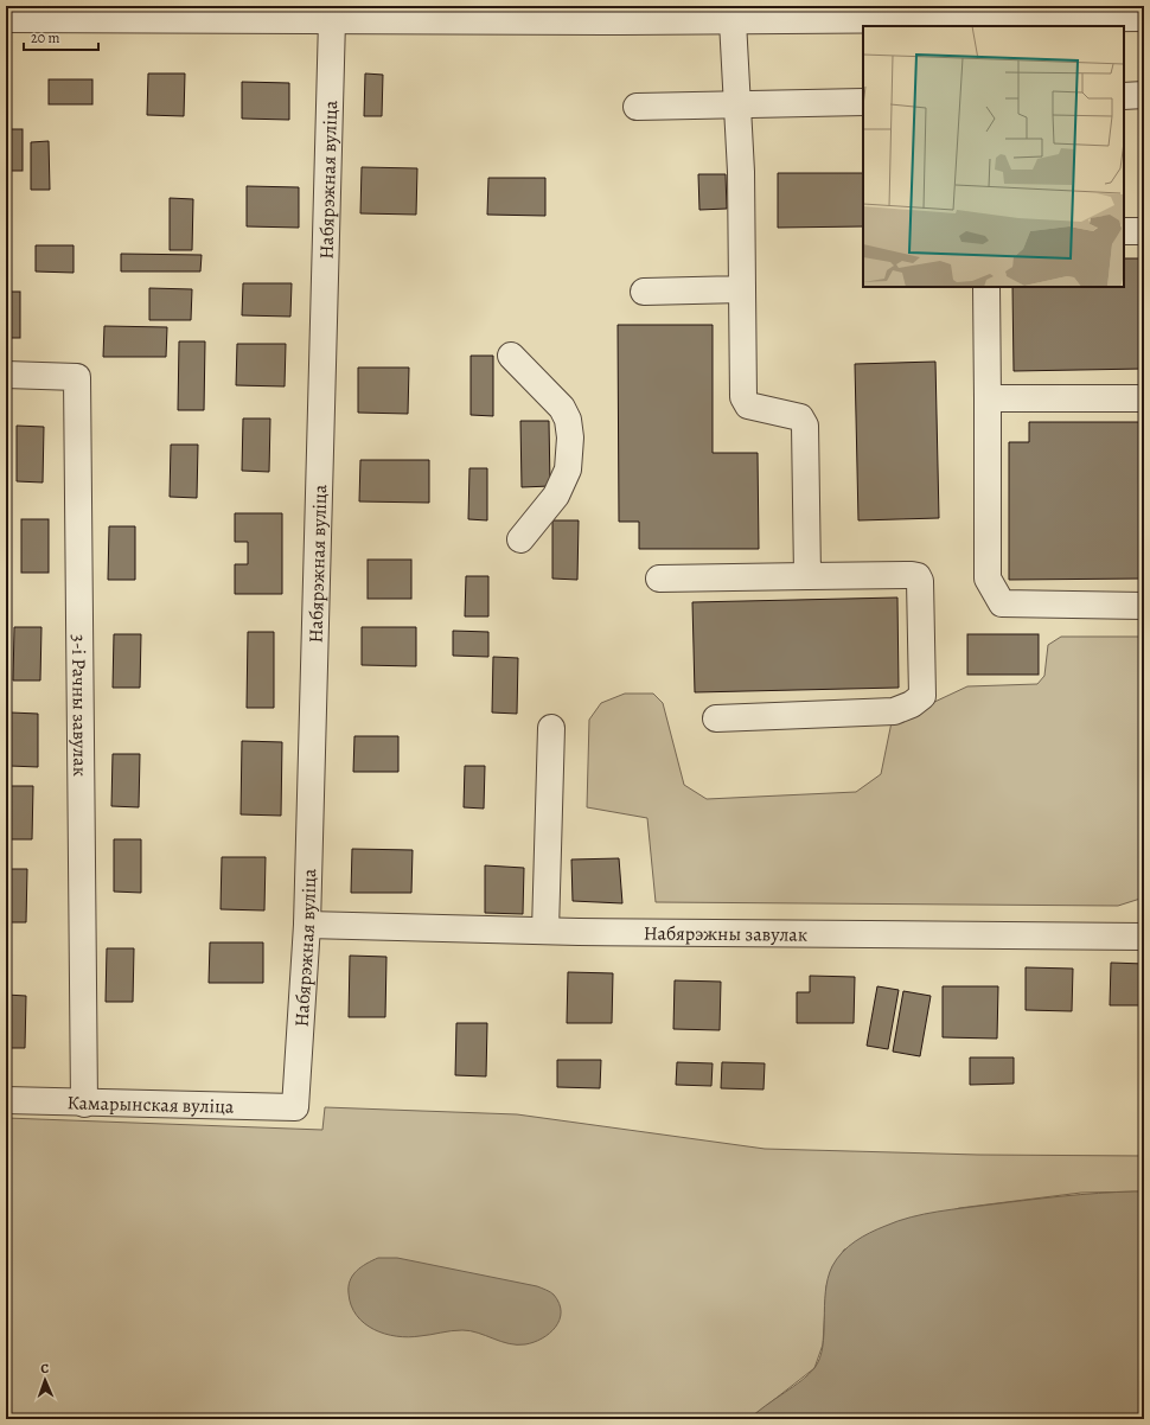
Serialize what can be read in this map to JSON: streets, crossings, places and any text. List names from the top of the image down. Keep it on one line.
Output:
{"streets":{"street":["Набярэжная вуліца","3-і Рачны завулак","Набярэжны завулак","Камарынская вуліца"]},"crossings":[["Набярэжная вуліца","Набярэжны завулак"],["Набярэжная вуліца","Камарынская вуліца"],["3-і Рачны завулак","Камарынская вуліца"]],"scale_bar":"20 m","north":"top"}
